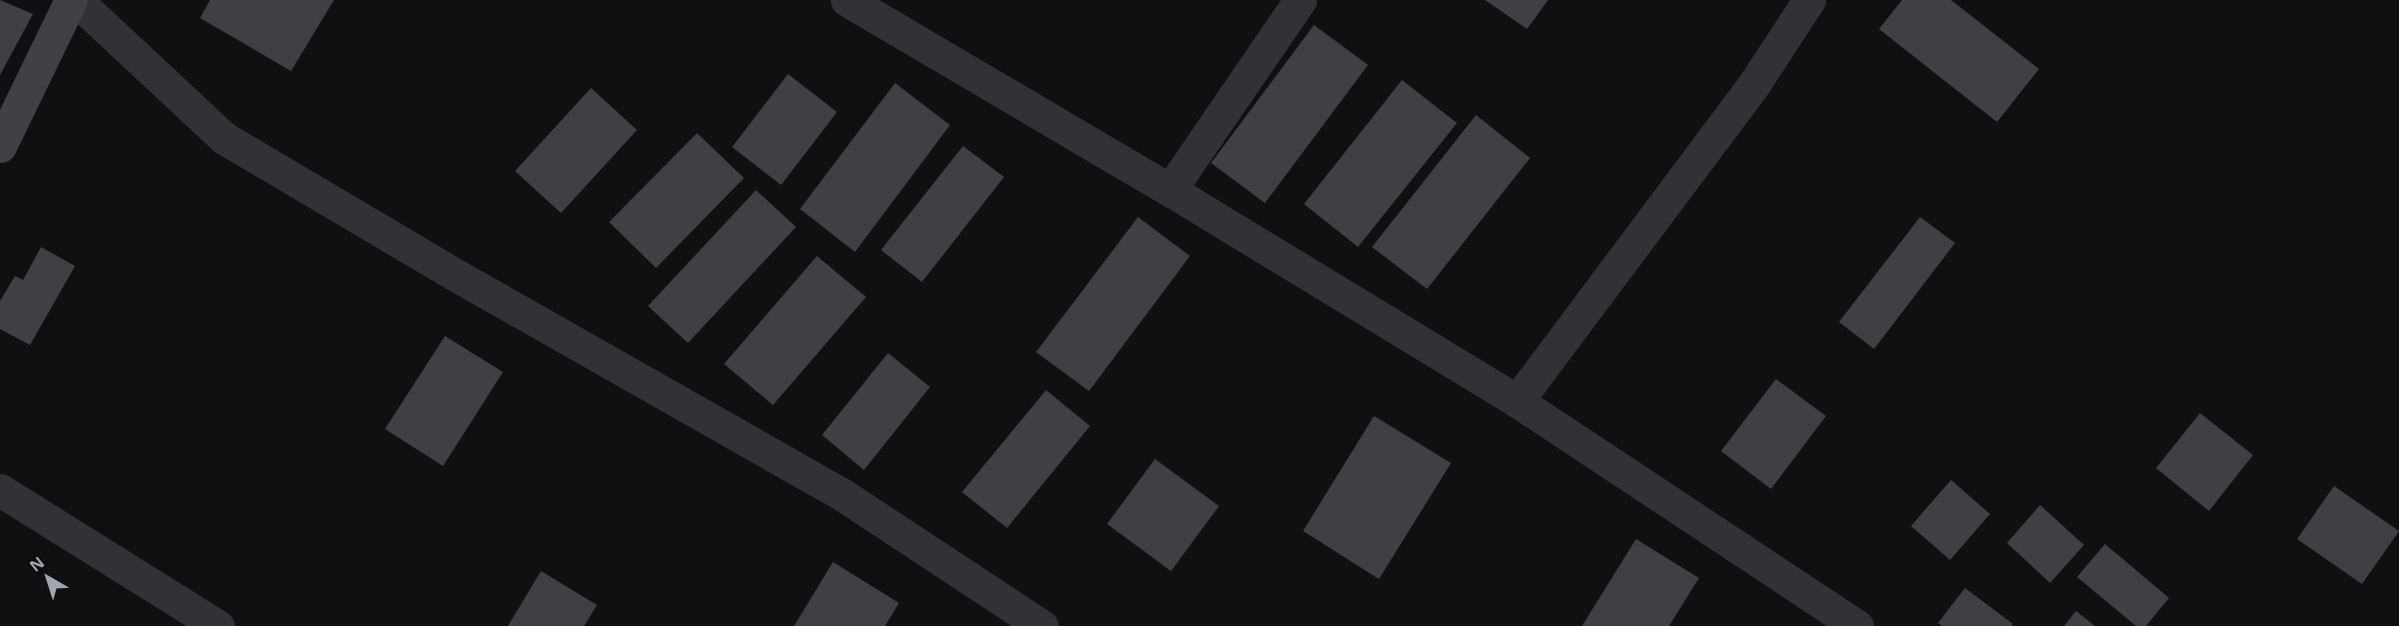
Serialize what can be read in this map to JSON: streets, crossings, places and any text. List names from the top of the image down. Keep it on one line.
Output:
{"north":"top left"}
